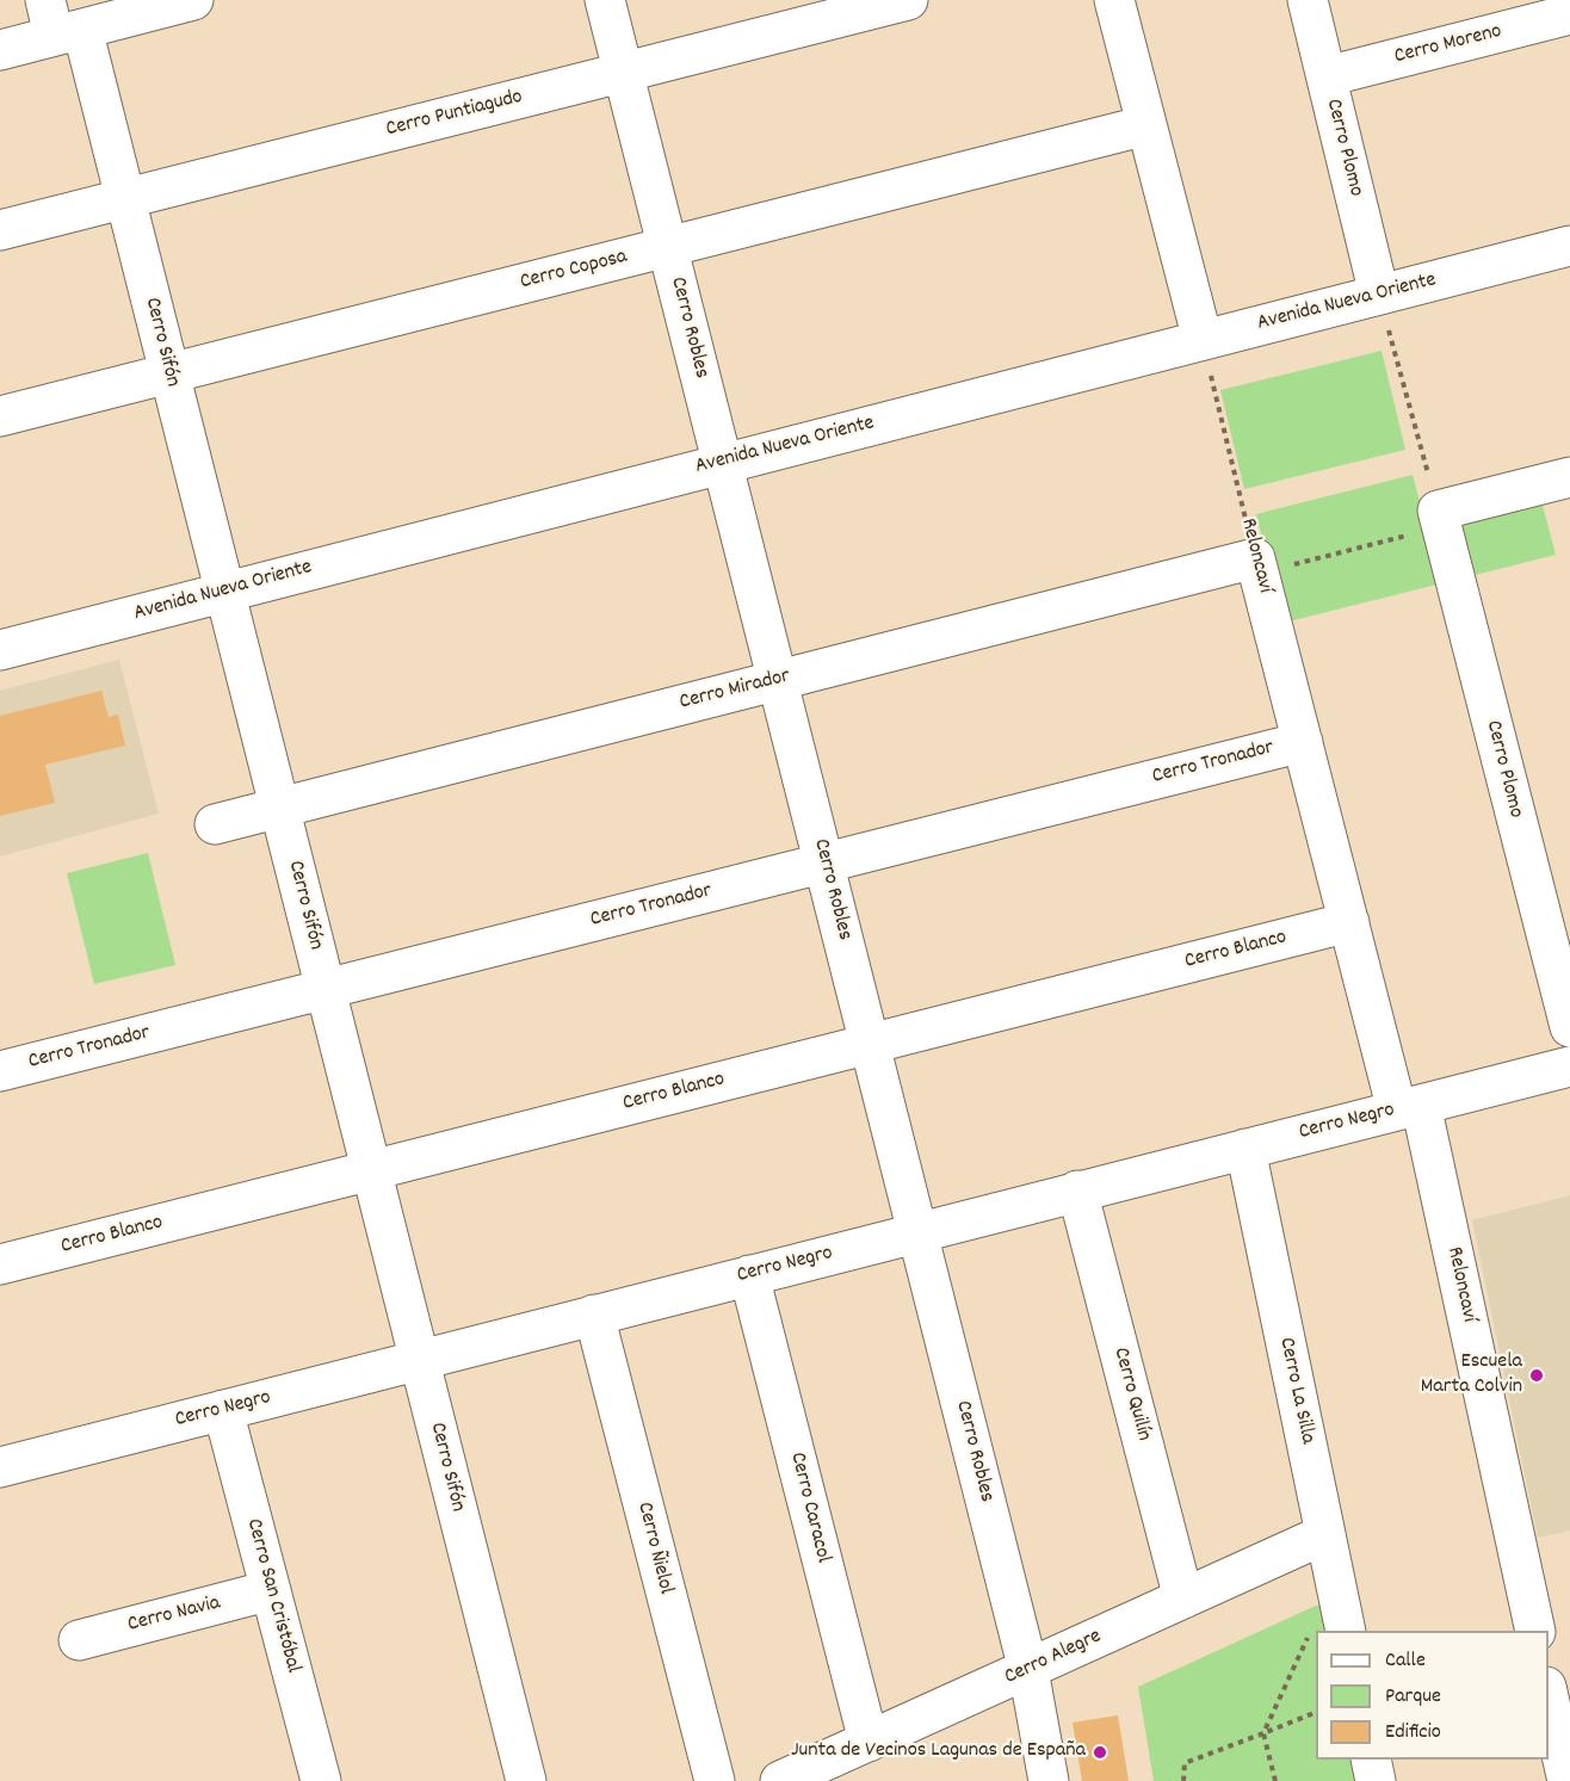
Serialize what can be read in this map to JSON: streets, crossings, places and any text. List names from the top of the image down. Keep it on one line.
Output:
{"streets":{"street":["Cerro Moreno","Cerro Puntiagudo","Cerro Plomo","Cerro Coposa","Avenida Nueva Oriente","Cerro Robles","Cerro Sifón","Reloncaví","Cerro Mirador","Cerro Tronador","Cerro Blanco","Cerro Negro","Cerro La Silla","Cerro Quilín","Cerro Caracol","Cerro Ñielol","Cerro San Cristóbal","Cerro Navia","Cerro Alegre"]},"crossings":[["Cerro Moreno","Cerro Plomo"],["Cerro Puntiagudo","Cerro Robles"],["Cerro Puntiagudo","Cerro Sifón"],["Cerro Plomo","Avenida Nueva Oriente"],["Cerro Coposa","Cerro Robles"],["Cerro Coposa","Cerro Sifón"],["Avenida Nueva Oriente","Cerro Robles"],["Avenida Nueva Oriente","Cerro Sifón"],["Avenida Nueva Oriente","Reloncaví"],["Cerro Robles","Cerro Mirador"],["Cerro Robles","Cerro Tronador"],["Cerro Robles","Cerro Blanco"],["Cerro Robles","Cerro Negro"],["Cerro Robles","Cerro Alegre"],["Cerro Sifón","Cerro Mirador"],["Cerro Sifón","Cerro Tronador"],["Cerro Sifón","Cerro Blanco"],["Cerro Sifón","Cerro Negro"],["Reloncaví","Cerro Mirador"],["Reloncaví","Cerro Tronador"],["Reloncaví","Cerro Blanco"],["Reloncaví","Cerro Negro"],["Cerro Negro","Cerro La Silla"],["Cerro Negro","Cerro Quilín"],["Cerro Negro","Cerro Caracol"],["Cerro Negro","Cerro Ñielol"],["Cerro Negro","Cerro San Cristóbal"],["Cerro La Silla","Cerro Alegre"],["Cerro Quilín","Cerro Alegre"],["Cerro Caracol","Cerro Alegre"],["Cerro San Cristóbal","Cerro Navia"]],"places":["Escuela Marta Colvin","Junta de Vecinos Lagunas de España"],"legend":["Calle","Parque","Edificio"]}
